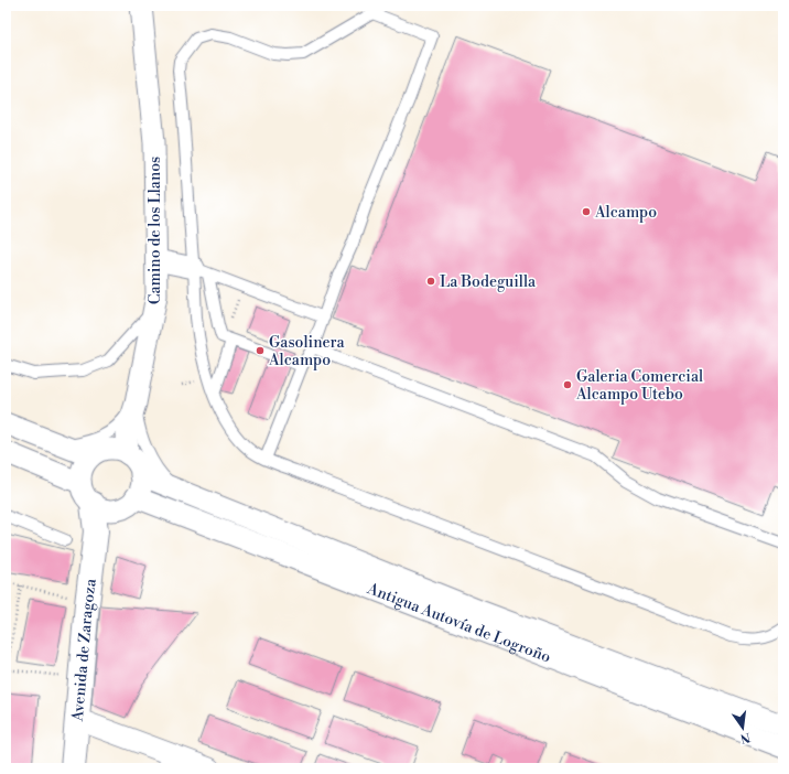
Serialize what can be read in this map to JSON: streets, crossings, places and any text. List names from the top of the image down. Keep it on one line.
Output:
{"streets":{"street":["Camino de los Llanos","Antigua Autovía de Logroño","Avenida de Zaragoza"]},"crossings":[["Camino de los Llanos","Antigua Autovía de Logroño"],["Camino de los Llanos","Avenida de Zaragoza"],["Antigua Autovía de Logroño","Avenida de Zaragoza"]],"places":["Alcampo","La Bodeguilla","Gasolinera Alcampo","Galeria Comercial Alcampo Utebo"],"north":"bottom"}
